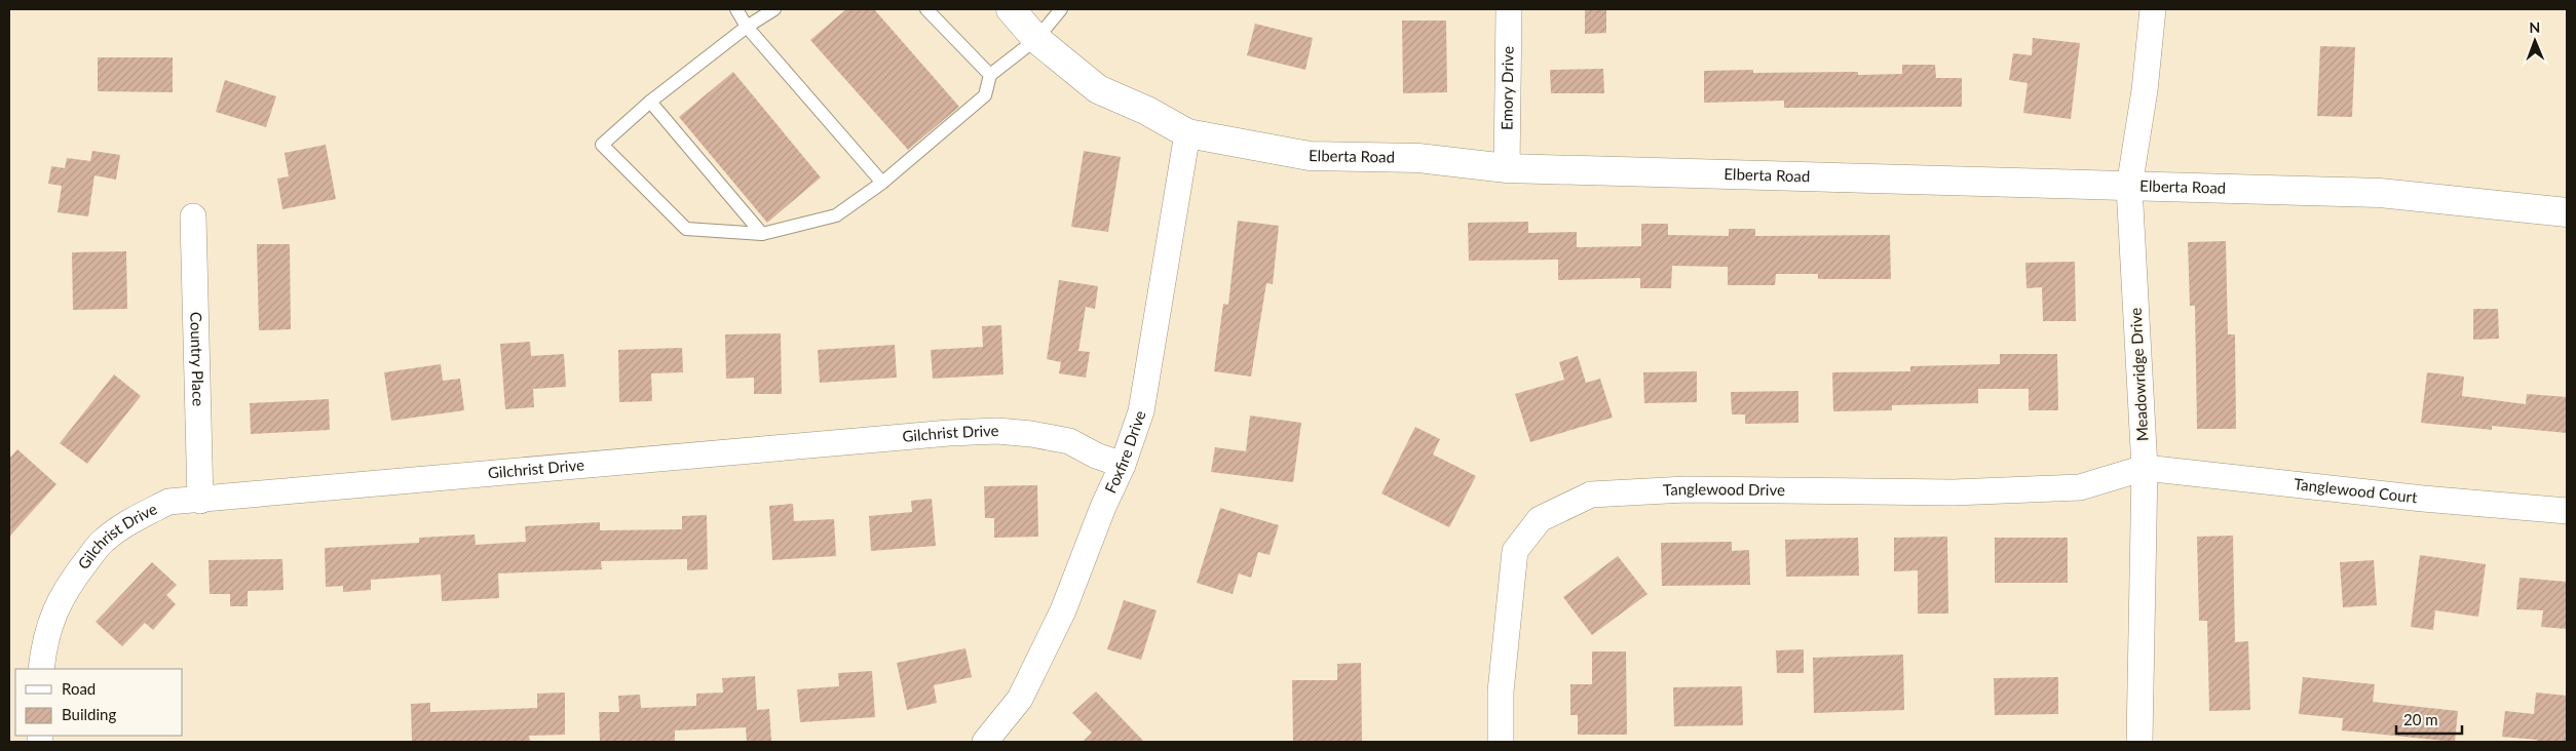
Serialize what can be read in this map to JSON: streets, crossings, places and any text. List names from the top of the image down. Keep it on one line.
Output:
{"streets":{"street":["Emory Drive","Elberta Road","Country Place","Meadowridge Drive","Gilchrist Drive","Foxfire Drive","Tanglewood Drive","Tanglewood Court"]},"crossings":[["Emory Drive","Elberta Road"],["Elberta Road","Meadowridge Drive"],["Elberta Road","Foxfire Drive"],["Country Place","Gilchrist Drive"],["Meadowridge Drive","Tanglewood Drive"],["Meadowridge Drive","Tanglewood Court"],["Gilchrist Drive","Foxfire Drive"],["Tanglewood Drive","Tanglewood Court"]],"legend":["Road","Building"],"scale_bar":"20 m","north":"top"}
